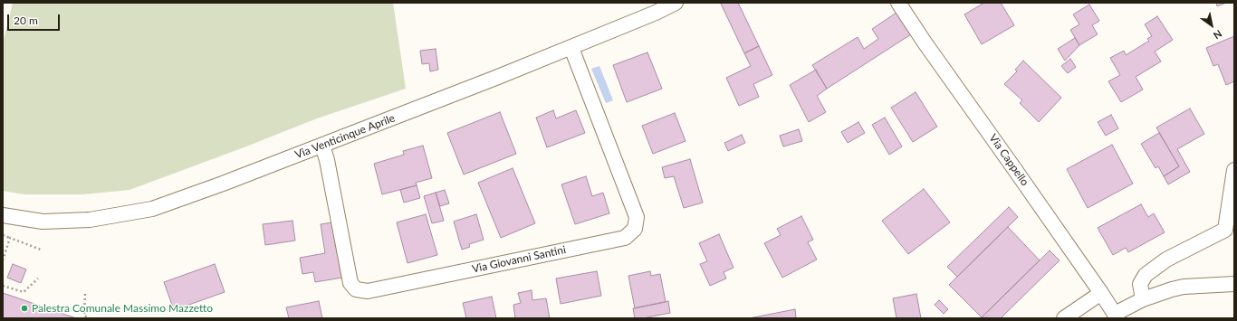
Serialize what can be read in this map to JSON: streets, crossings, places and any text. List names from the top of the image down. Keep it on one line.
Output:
{"streets":{"street":["Via Venticinque Aprile","Via Cappello","Via Giovanni Santini"]},"crossings":[["Via Venticinque Aprile","Via Giovanni Santini"]],"places":["Palestra Comunale Massimo Mazzetto"],"scale_bar":"20 m","north":"bottom right"}
